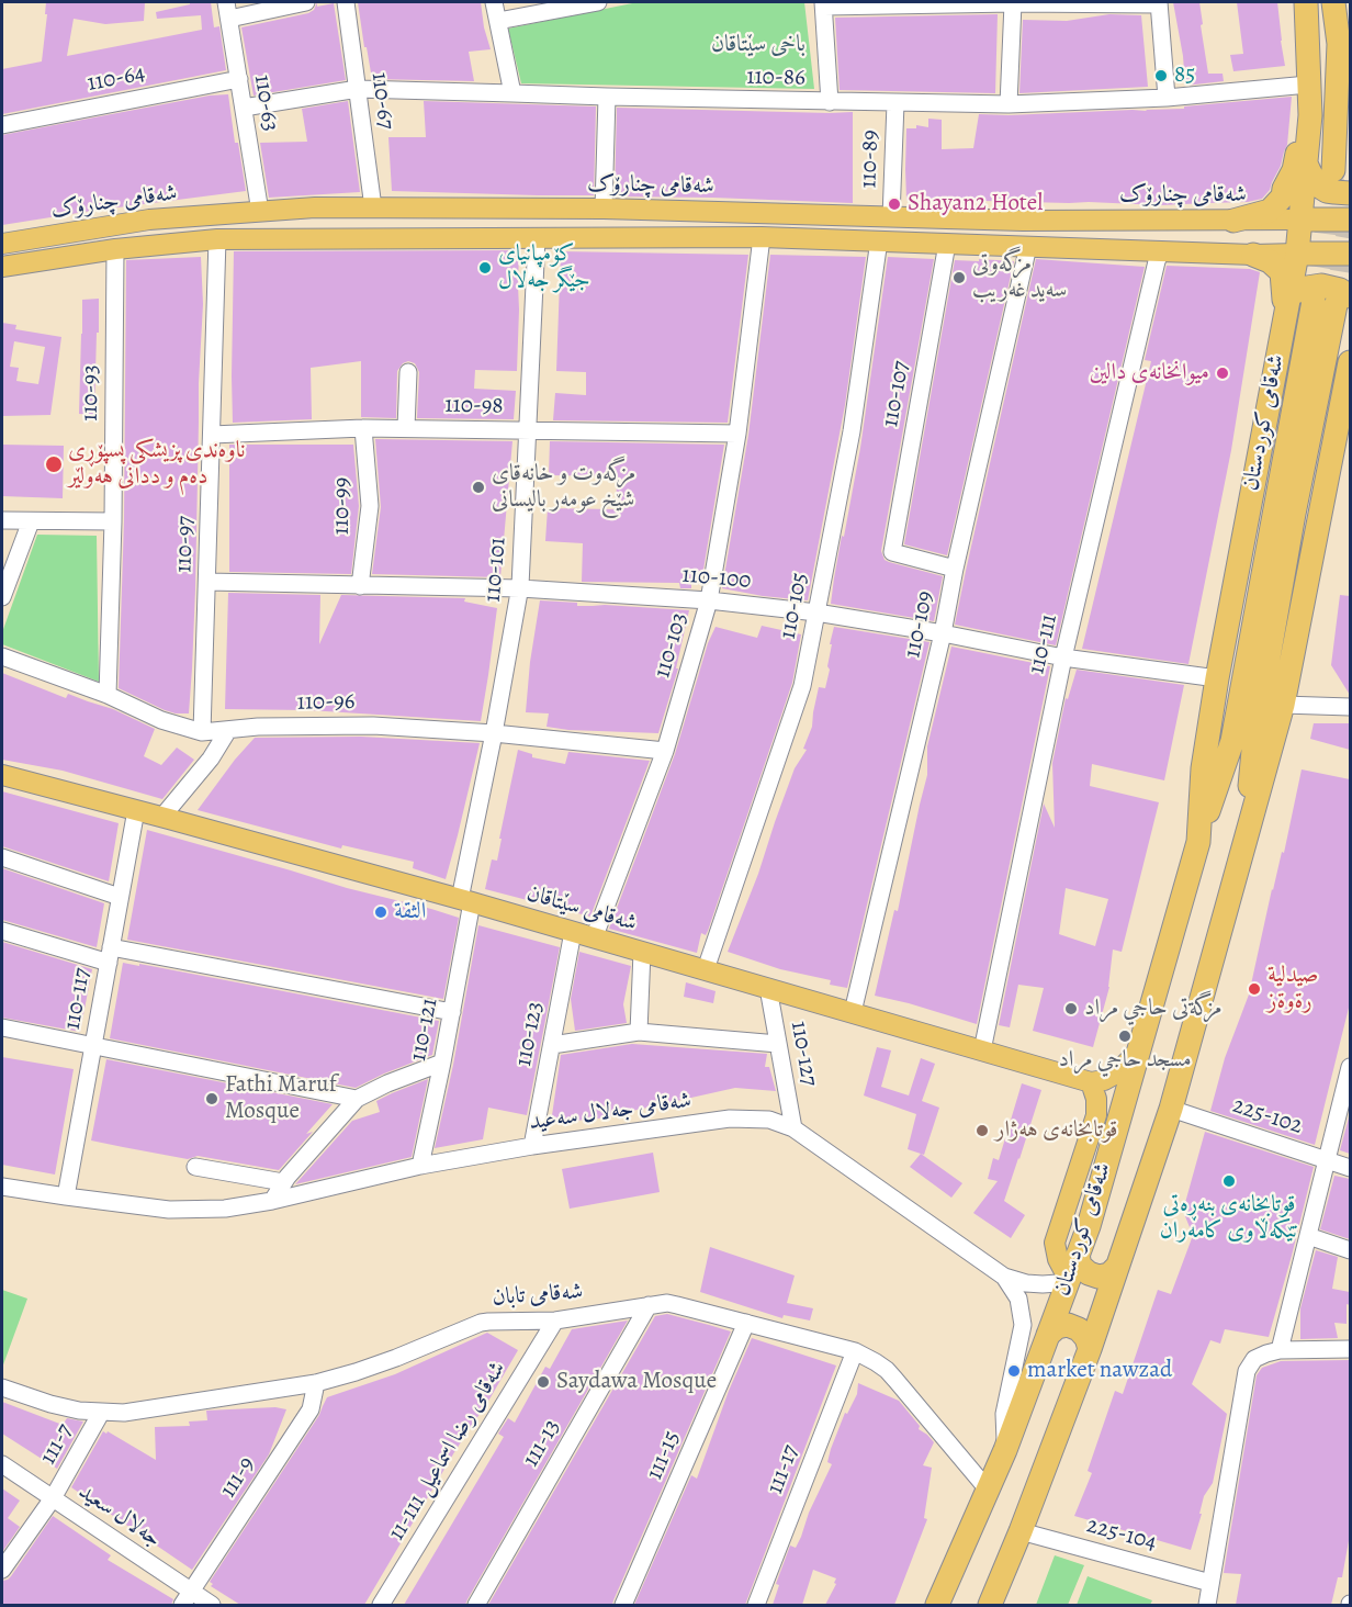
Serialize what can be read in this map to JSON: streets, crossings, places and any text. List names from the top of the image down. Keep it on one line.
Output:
{"streets":{"highway":["شەقامی کوردستان"],"main road":["شەقامی چنارۆک","شەقامی سێتاقان"],"street":["110-86","110-64","110-67","110-63","110-89","110-93","110-107","110-98","110-99","110-97","110-101","110-100","110-105","110-109","110-111","110-103","110-96","110-117","110-121","110-123","110-127","شەقامی جەلال سەعید","225-102","شەقامی تابان","111-13","111-7","شەقامی رضا اسماعيل 111-11","111-15","111-17","111-9","جه‌لال سعید","225-104"]},"crossings":[["110-86","110-67"],["110-86","110-63"],["110-86","110-89"],["110-86","شەقامی کوردستان"],["110-64","110-63"],["110-67","شەقامی چنارۆک"],["110-63","شەقامی چنارۆک"],["110-89","شەقامی چنارۆک"],["شەقامی چنارۆک","110-93"],["شەقامی چنارۆک","110-107"],["شەقامی چنارۆک","شەقامی کوردستان"],["شەقامی چنارۆک","110-97"],["شەقامی چنارۆک","110-101"],["شەقامی چنارۆک","110-105"],["شەقامی چنارۆک","110-109"],["شەقامی چنارۆک","110-111"],["شەقامی چنارۆک","110-103"],["110-93","110-96"],["110-107","110-109"],["110-98","110-99"],["110-98","110-97"],["110-98","110-101"],["110-98","110-103"],["شەقامی کوردستان","110-100"],["شەقامی کوردستان","شەقامی جەلال سەعید"],["شەقامی کوردستان","225-102"],["شەقامی کوردستان","شەقامی تابان"],["شەقامی کوردستان","225-104"],["110-99","110-100"],["110-97","110-100"],["110-97","110-96"],["110-101","110-100"],["110-101","110-96"],["110-101","شەقامی سێتاقان"],["110-101","110-121"],["110-100","110-105"],["110-100","110-109"],["110-100","110-111"],["110-100","110-103"],["110-105","شەقامی سێتاقان"],["110-109","شەقامی سێتاقان"],["110-111","شەقامی سێتاقان"],["110-103","110-96"],["110-103","شەقامی سێتاقان"],["شەقامی سێتاقان","110-117"],["شەقامی سێتاقان","110-121"],["شەقامی سێتاقان","110-123"],["شەقامی سێتاقان","110-127"],["110-117","شەقامی جەلال سەعید"],["110-121","شەقامی جەلال سەعید"],["110-123","شەقامی جەلال سەعید"],["110-127","شەقامی جەلال سەعید"],["شەقامی تابان","111-13"],["شەقامی تابان","111-7"],["شەقامی تابان","شەقامی رضا اسماعيل 111-11"],["شەقامی تابان","111-15"],["شەقامی تابان","111-17"],["شەقامی تابان","111-9"],["111-7","جه‌لال سعید"],["111-9","جه‌لال سعید"]],"parks":["باخی سێتاقان"],"places":["85","Shayan2 Hotel","کۆمپانیای جێگر جەلال","مزگەوتی سەید غەریب","میوانخانەی دالین","ناوەندی پزیشکی پسپۆڕی دەم و ددانی هەولێر","مزگەوت و خانەقای شێخ عومەر بالیسانی","الثقة","صيدلية رةوةز","مزگةتی حاجي مراد","مسجد حاجي مراد","Fathi Maruf Mosque","قوتابخانەی هەژار","قوتابخانەی بنەڕەتی تێکەڵاوی کامەران","market nawzad","Saydawa Mosque"]}
